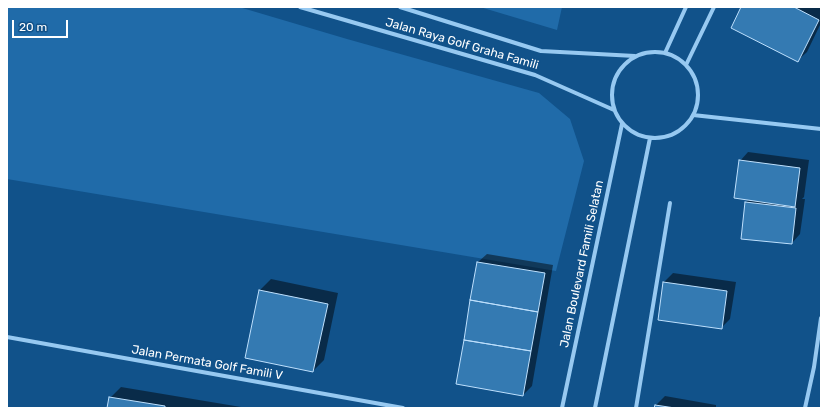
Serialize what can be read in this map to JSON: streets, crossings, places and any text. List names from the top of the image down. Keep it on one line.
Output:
{"streets":{"street":["Jalan Raya Golf Graha Famili","Jalan Boulevard Famili Selatan","Jalan Permata Golf Famili V"]},"crossings":[["Jalan Raya Golf Graha Famili","Jalan Boulevard Famili Selatan"]],"scale_bar":"20 m"}
